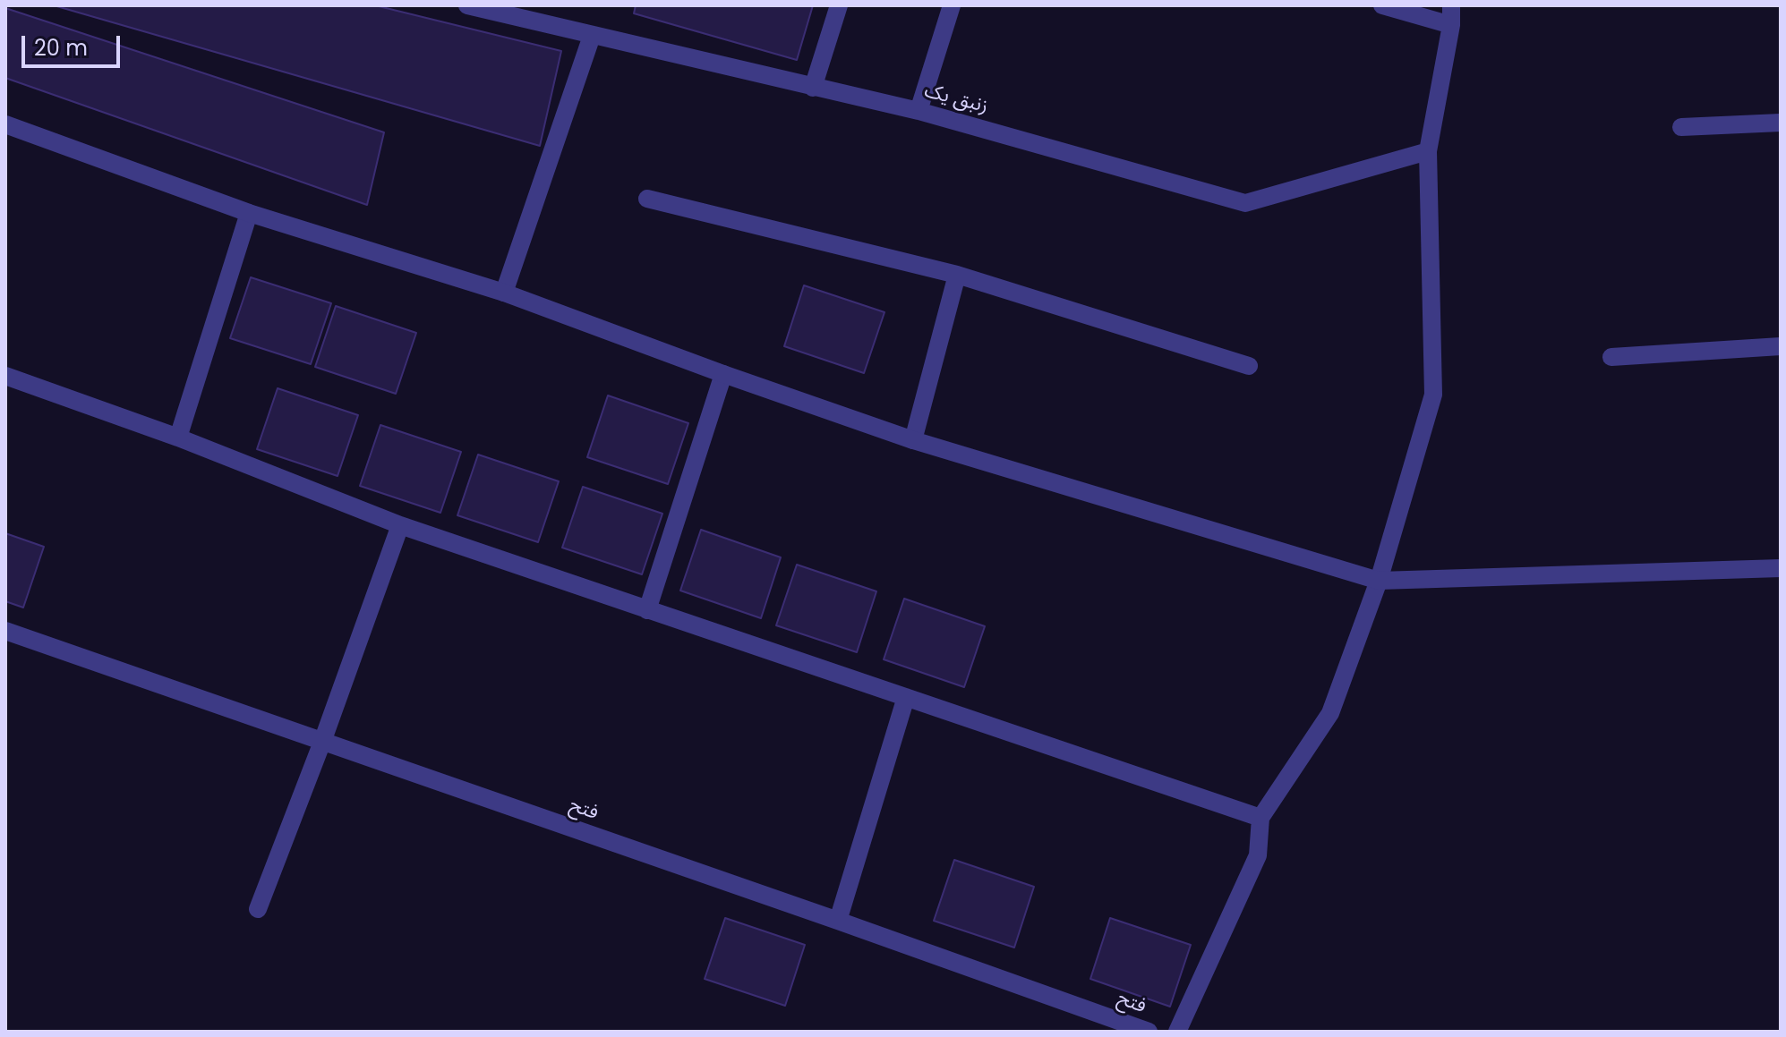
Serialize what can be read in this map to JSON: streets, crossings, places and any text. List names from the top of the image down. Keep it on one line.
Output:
{"streets":{"street":["زنبق یک","فتح"]},"scale_bar":"20 m"}
